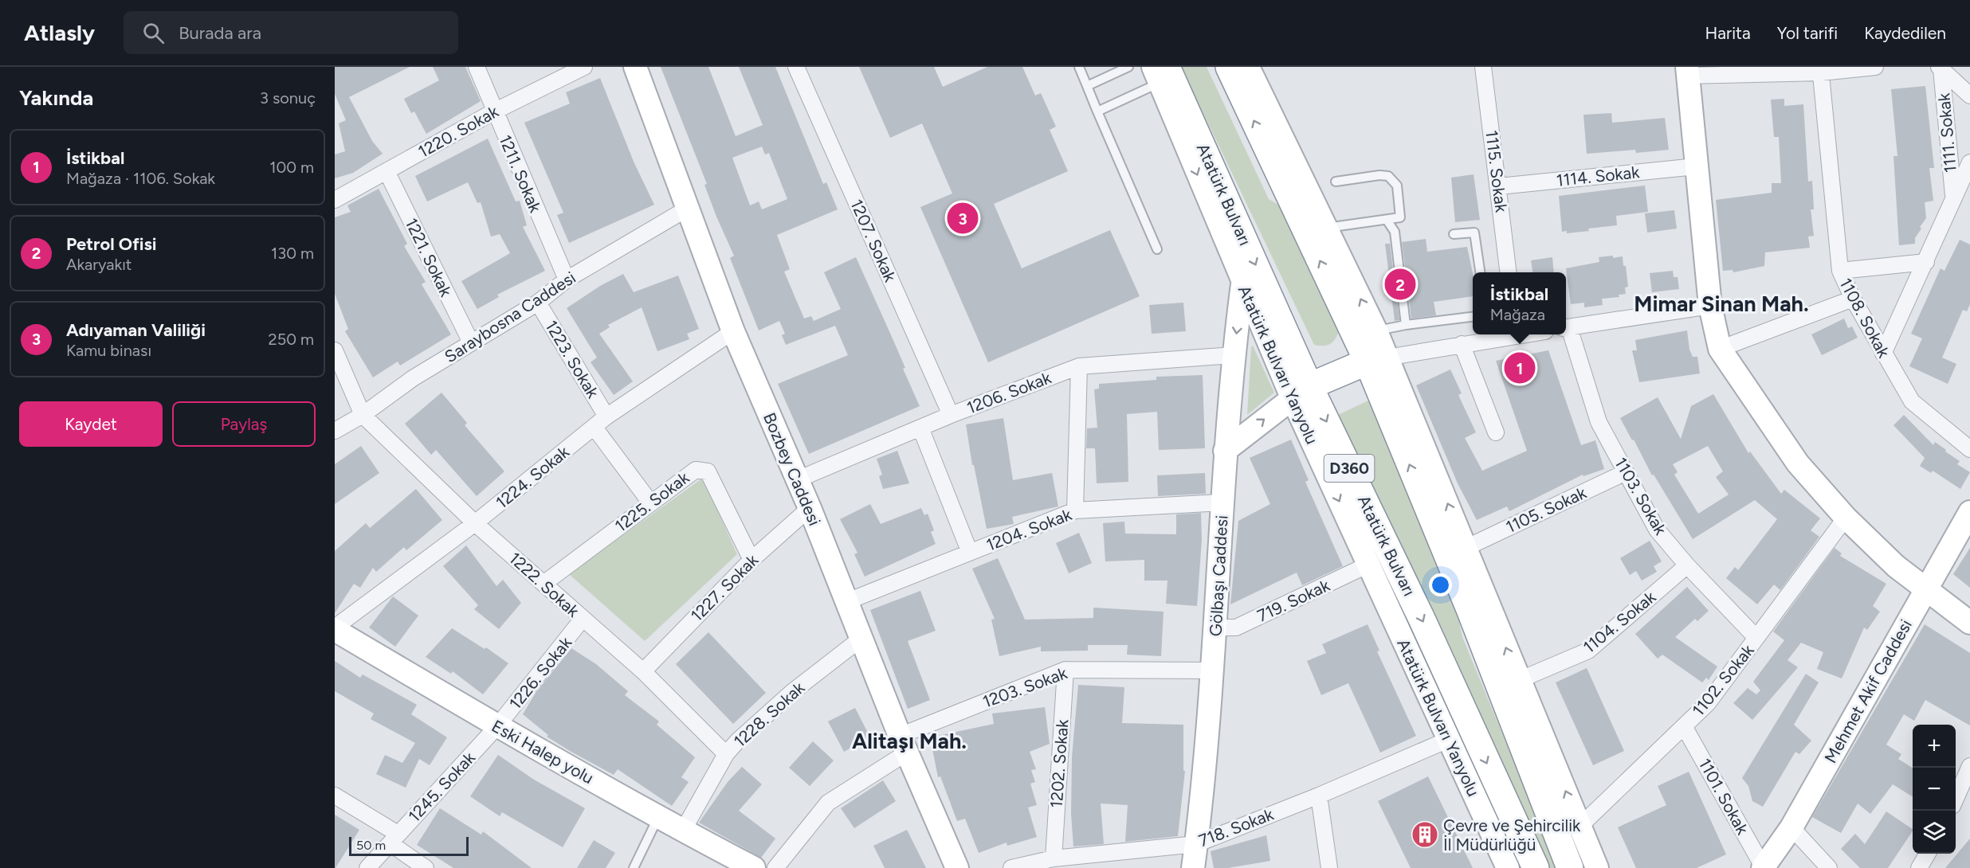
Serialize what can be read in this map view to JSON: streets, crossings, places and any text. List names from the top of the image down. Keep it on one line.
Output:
{"streets":{"highway":["Atatürk Bulvarı","D360"],"street":["1220. Sokak","1111. Sokak","1115. Sokak","1211. Sokak","1114. Sokak","1207. Sokak","1221. Sokak","Saraybosna Caddesi","1108. Sokak","1223. Sokak","Atatürk Bulvarı Yanyolu","1206. Sokak","Bozbey Caddesi","1224. Sokak","1103. Sokak","1225. Sokak","1105. Sokak","1204. Sokak","Gölbaşı Caddesi","1222. Sokak","1227. Sokak","719. Sokak","1104. Sokak","1226. Sokak","1102. Sokak","1203. Sokak","Mehmet Akif Caddesi","1228. Sokak","Eski Halep yolu","1202. Sokak","1245. Sokak","1101. Sokak","718. Sokak"]},"crossings":[["1220. Sokak","1211. Sokak"],["1220. Sokak","1221. Sokak"],["1115. Sokak","1114. Sokak"],["1211. Sokak","Saraybosna Caddesi"],["Atatürk Bulvarı","Atatürk Bulvarı Yanyolu"],["1207. Sokak","1206. Sokak"],["1221. Sokak","Saraybosna Caddesi"],["Saraybosna Caddesi","1223. Sokak"],["Saraybosna Caddesi","Bozbey Caddesi"],["Saraybosna Caddesi","1222. Sokak"],["1223. Sokak","1224. Sokak"],["Atatürk Bulvarı Yanyolu","Gölbaşı Caddesi"],["Atatürk Bulvarı Yanyolu","719. Sokak"],["Atatürk Bulvarı Yanyolu","718. Sokak"],["1206. Sokak","Bozbey Caddesi"],["1206. Sokak","Gölbaşı Caddesi"],["Bozbey Caddesi","1224. Sokak"],["Bozbey Caddesi","1204. Sokak"],["Bozbey Caddesi","1227. Sokak"],["Bozbey Caddesi","1203. Sokak"],["Bozbey Caddesi","1228. Sokak"],["1224. Sokak","1222. Sokak"],["1224. Sokak","Eski Halep yolu"],["1103. Sokak","1105. Sokak"],["1103. Sokak","1104. Sokak"],["1103. Sokak","1102. Sokak"],["1225. Sokak","1222. Sokak"],["1225. Sokak","1227. Sokak"],["1204. Sokak","Gölbaşı Caddesi"],["Gölbaşı Caddesi","719. Sokak"],["Gölbaşı Caddesi","1203. Sokak"],["Gölbaşı Caddesi","718. Sokak"],["1222. Sokak","1227. Sokak"],["1222. Sokak","1226. Sokak"],["1222. Sokak","1228. Sokak"],["1226. Sokak","Eski Halep yolu"],["1226. Sokak","1245. Sokak"],["1102. Sokak","1101. Sokak"],["1203. Sokak","1202. Sokak"],["Mehmet Akif Caddesi","1101. Sokak"],["1228. Sokak","Eski Halep yolu"],["Eski Halep yolu","1245. Sokak"],["1202. Sokak","718. Sokak"]],"districts":["Mimar Sinan Mah.","Alitaşı Mah."],"places":{"building":["Çevre ve Şehircilik İl Müdürlüğü"]},"scale_bar":"50 m","page":{"header":"Atlasly","search":"Burada ara","nav":["Harita","Yol tarifi","Kaydedilen"],"heading":["Yakında","3 sonuç"],"list":[{"mark":"1","name":"İstikbal","note":"Mağaza · 1106. Sokak","value":"100 m"},{"mark":"2","name":"Petrol Ofisi","note":"Akaryakıt","value":"130 m"},{"mark":"3","name":"Adıyaman Valiliği","note":"Kamu binası","value":"250 m"}],"pins":["3","2","1"],"popup":["İstikbal","Mağaza"],"buttons":["Kaydet","Paylaş"],"map_buttons":["+","−"],"scale":"50 m"}}
